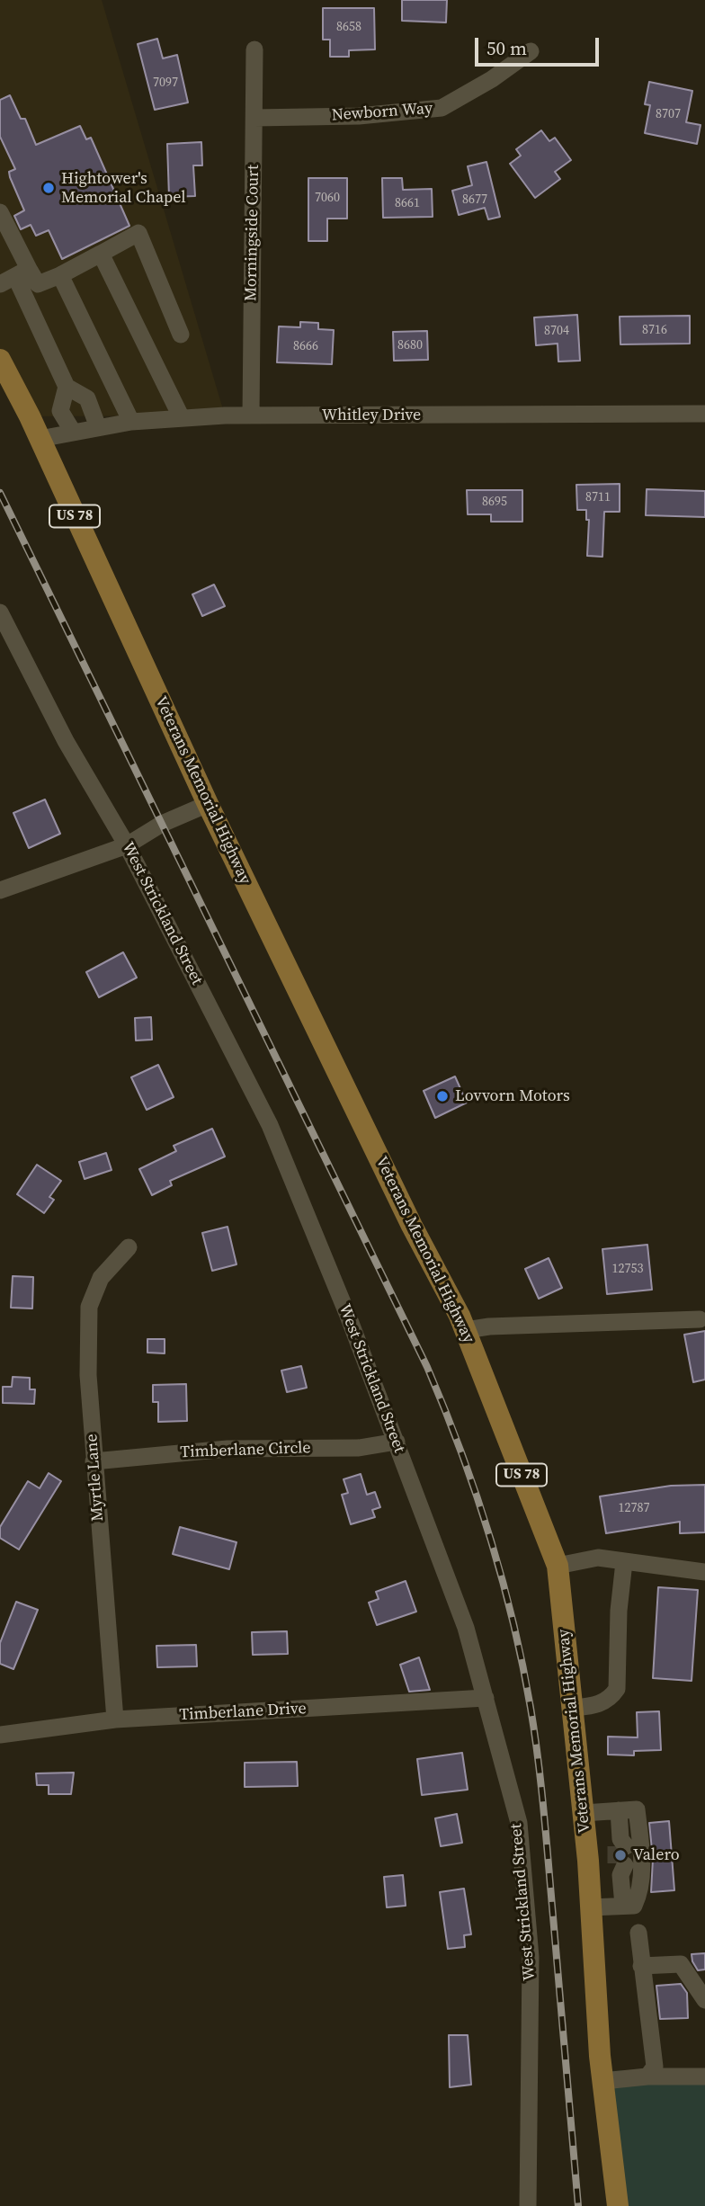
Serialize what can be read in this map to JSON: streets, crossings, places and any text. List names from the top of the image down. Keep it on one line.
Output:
{"streets":{"main road":["US 78","Veterans Memorial Highway"],"street":["Newborn Way","Morningside Court","Whitley Drive","West Strickland Street","Timberlane Circle","Myrtle Lane","Timberlane Drive"]},"crossings":[["Newborn Way","Morningside Court"],["Morningside Court","Whitley Drive"],["Whitley Drive","Veterans Memorial Highway"],["West Strickland Street","Timberlane Circle"],["West Strickland Street","Timberlane Drive"],["Timberlane Circle","Myrtle Lane"],["Myrtle Lane","Timberlane Drive"]],"places":["Hightower's Memorial Chapel","Lovvorn Motors","Valero"],"house_numbers":["8658","7097","8707","7060","8677","8661","8716","8704","8680","8666","8711","8695","12753","12787"],"scale_bar":"50 m"}
